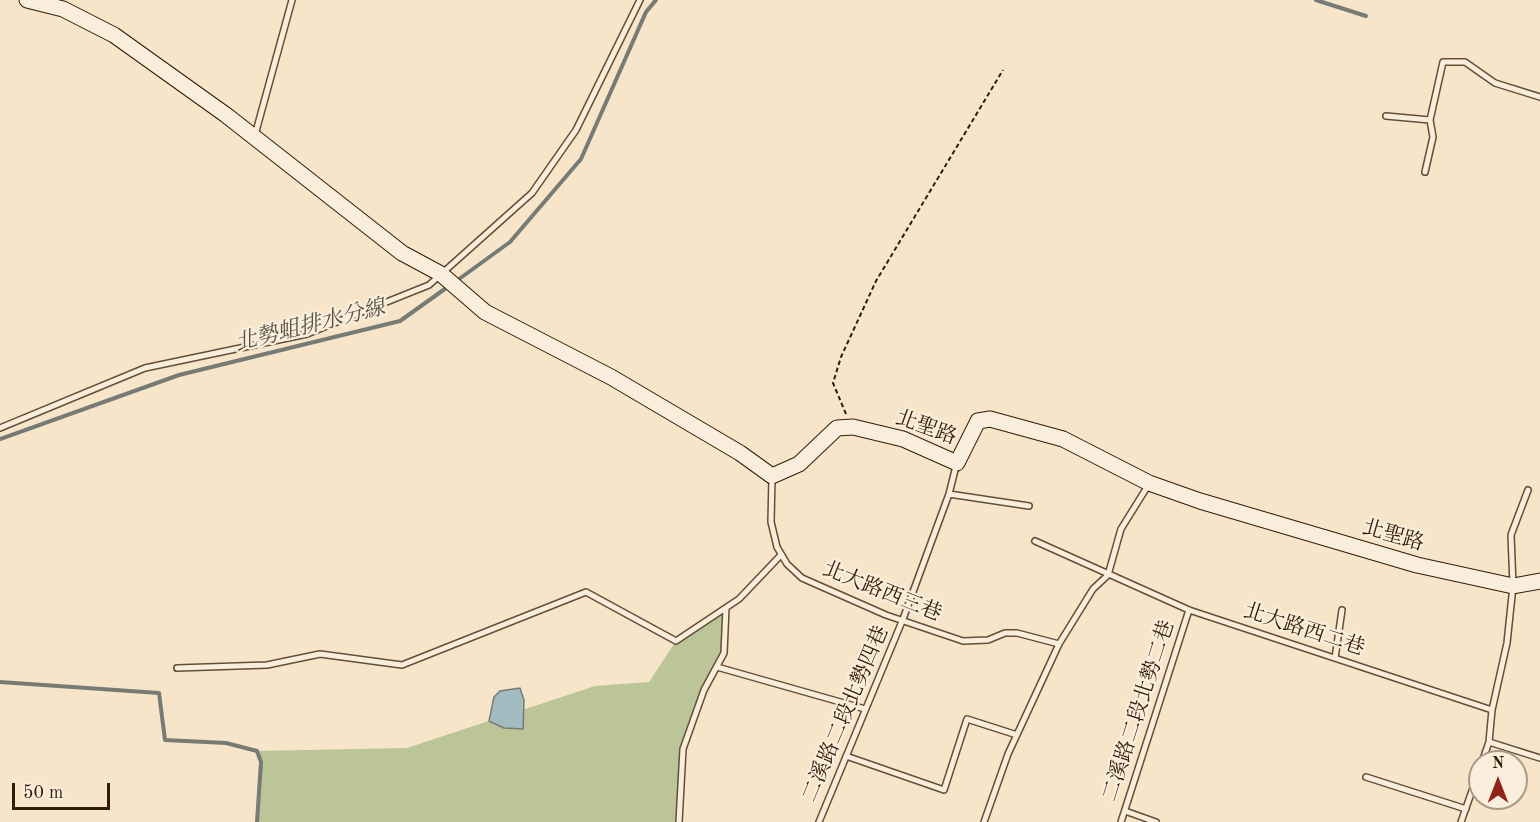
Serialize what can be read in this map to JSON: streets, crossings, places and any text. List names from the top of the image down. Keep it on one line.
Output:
{"streets":{"street":["北聖路"],"lane":["北大路西三巷","北大路西二巷","二溪路二段北勢二巷","二溪路二段北勢四巷"]},"crossings":[["北聖路","北大路西三巷"],["北聖路","二溪路二段北勢四巷"],["北大路西三巷","二溪路二段北勢四巷"],["北大路西二巷","二溪路二段北勢二巷"]],"water":["北勢蛆排水分線"],"scale_bar":"50 m","north":"top"}
